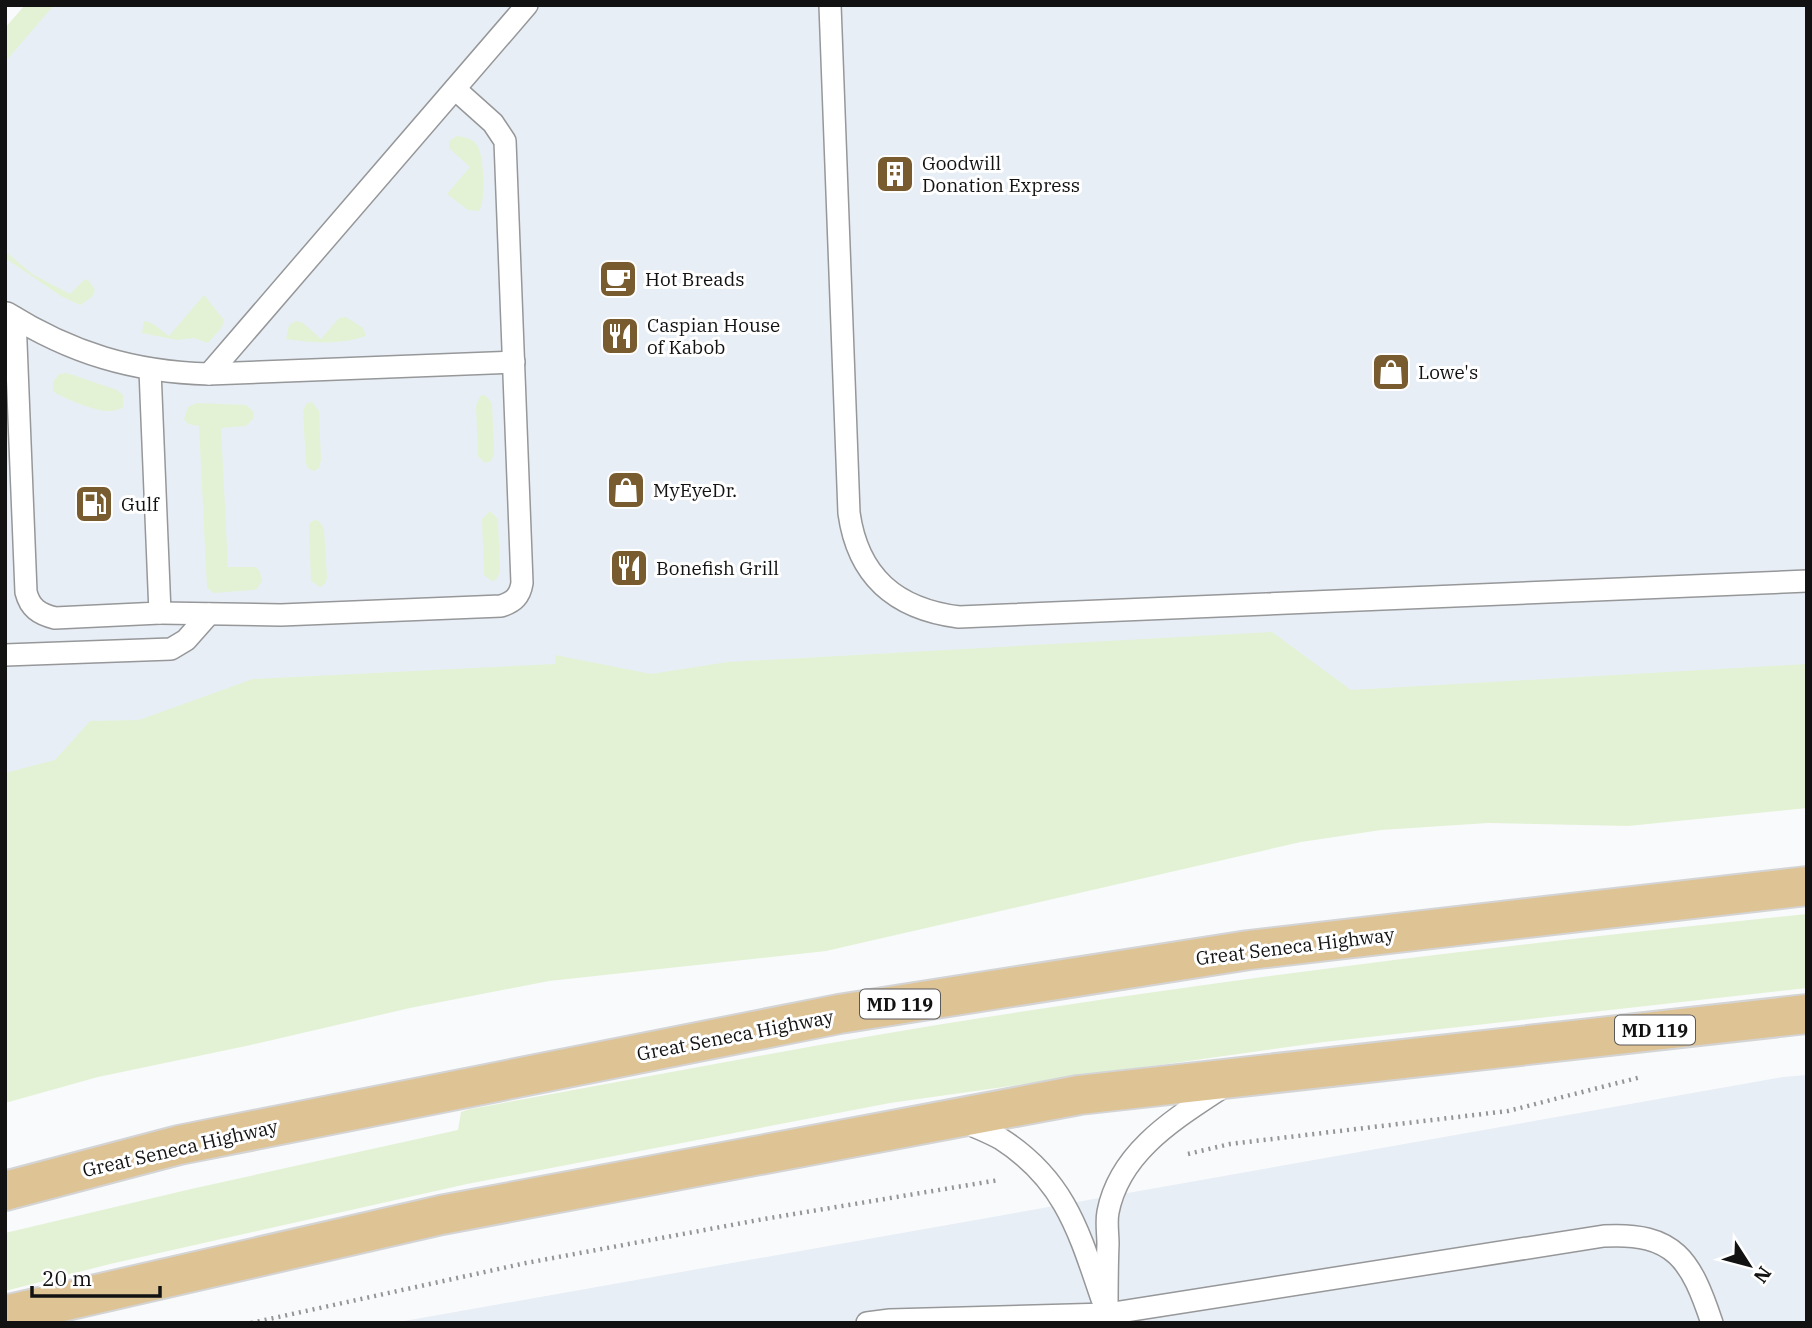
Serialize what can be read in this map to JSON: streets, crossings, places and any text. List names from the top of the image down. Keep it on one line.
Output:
{"streets":{"main road":["Great Seneca Highway","MD 119"]},"places":{"building":["Goodwill Donation Express"],"cafe":["Hot Breads"],"restaurant":["Caspian House of Kabob","Bonefish Grill"],"shop":["Lowe's","MyEyeDr."],"fuel station":["Gulf"]},"scale_bar":"20 m","north":"bottom right"}
